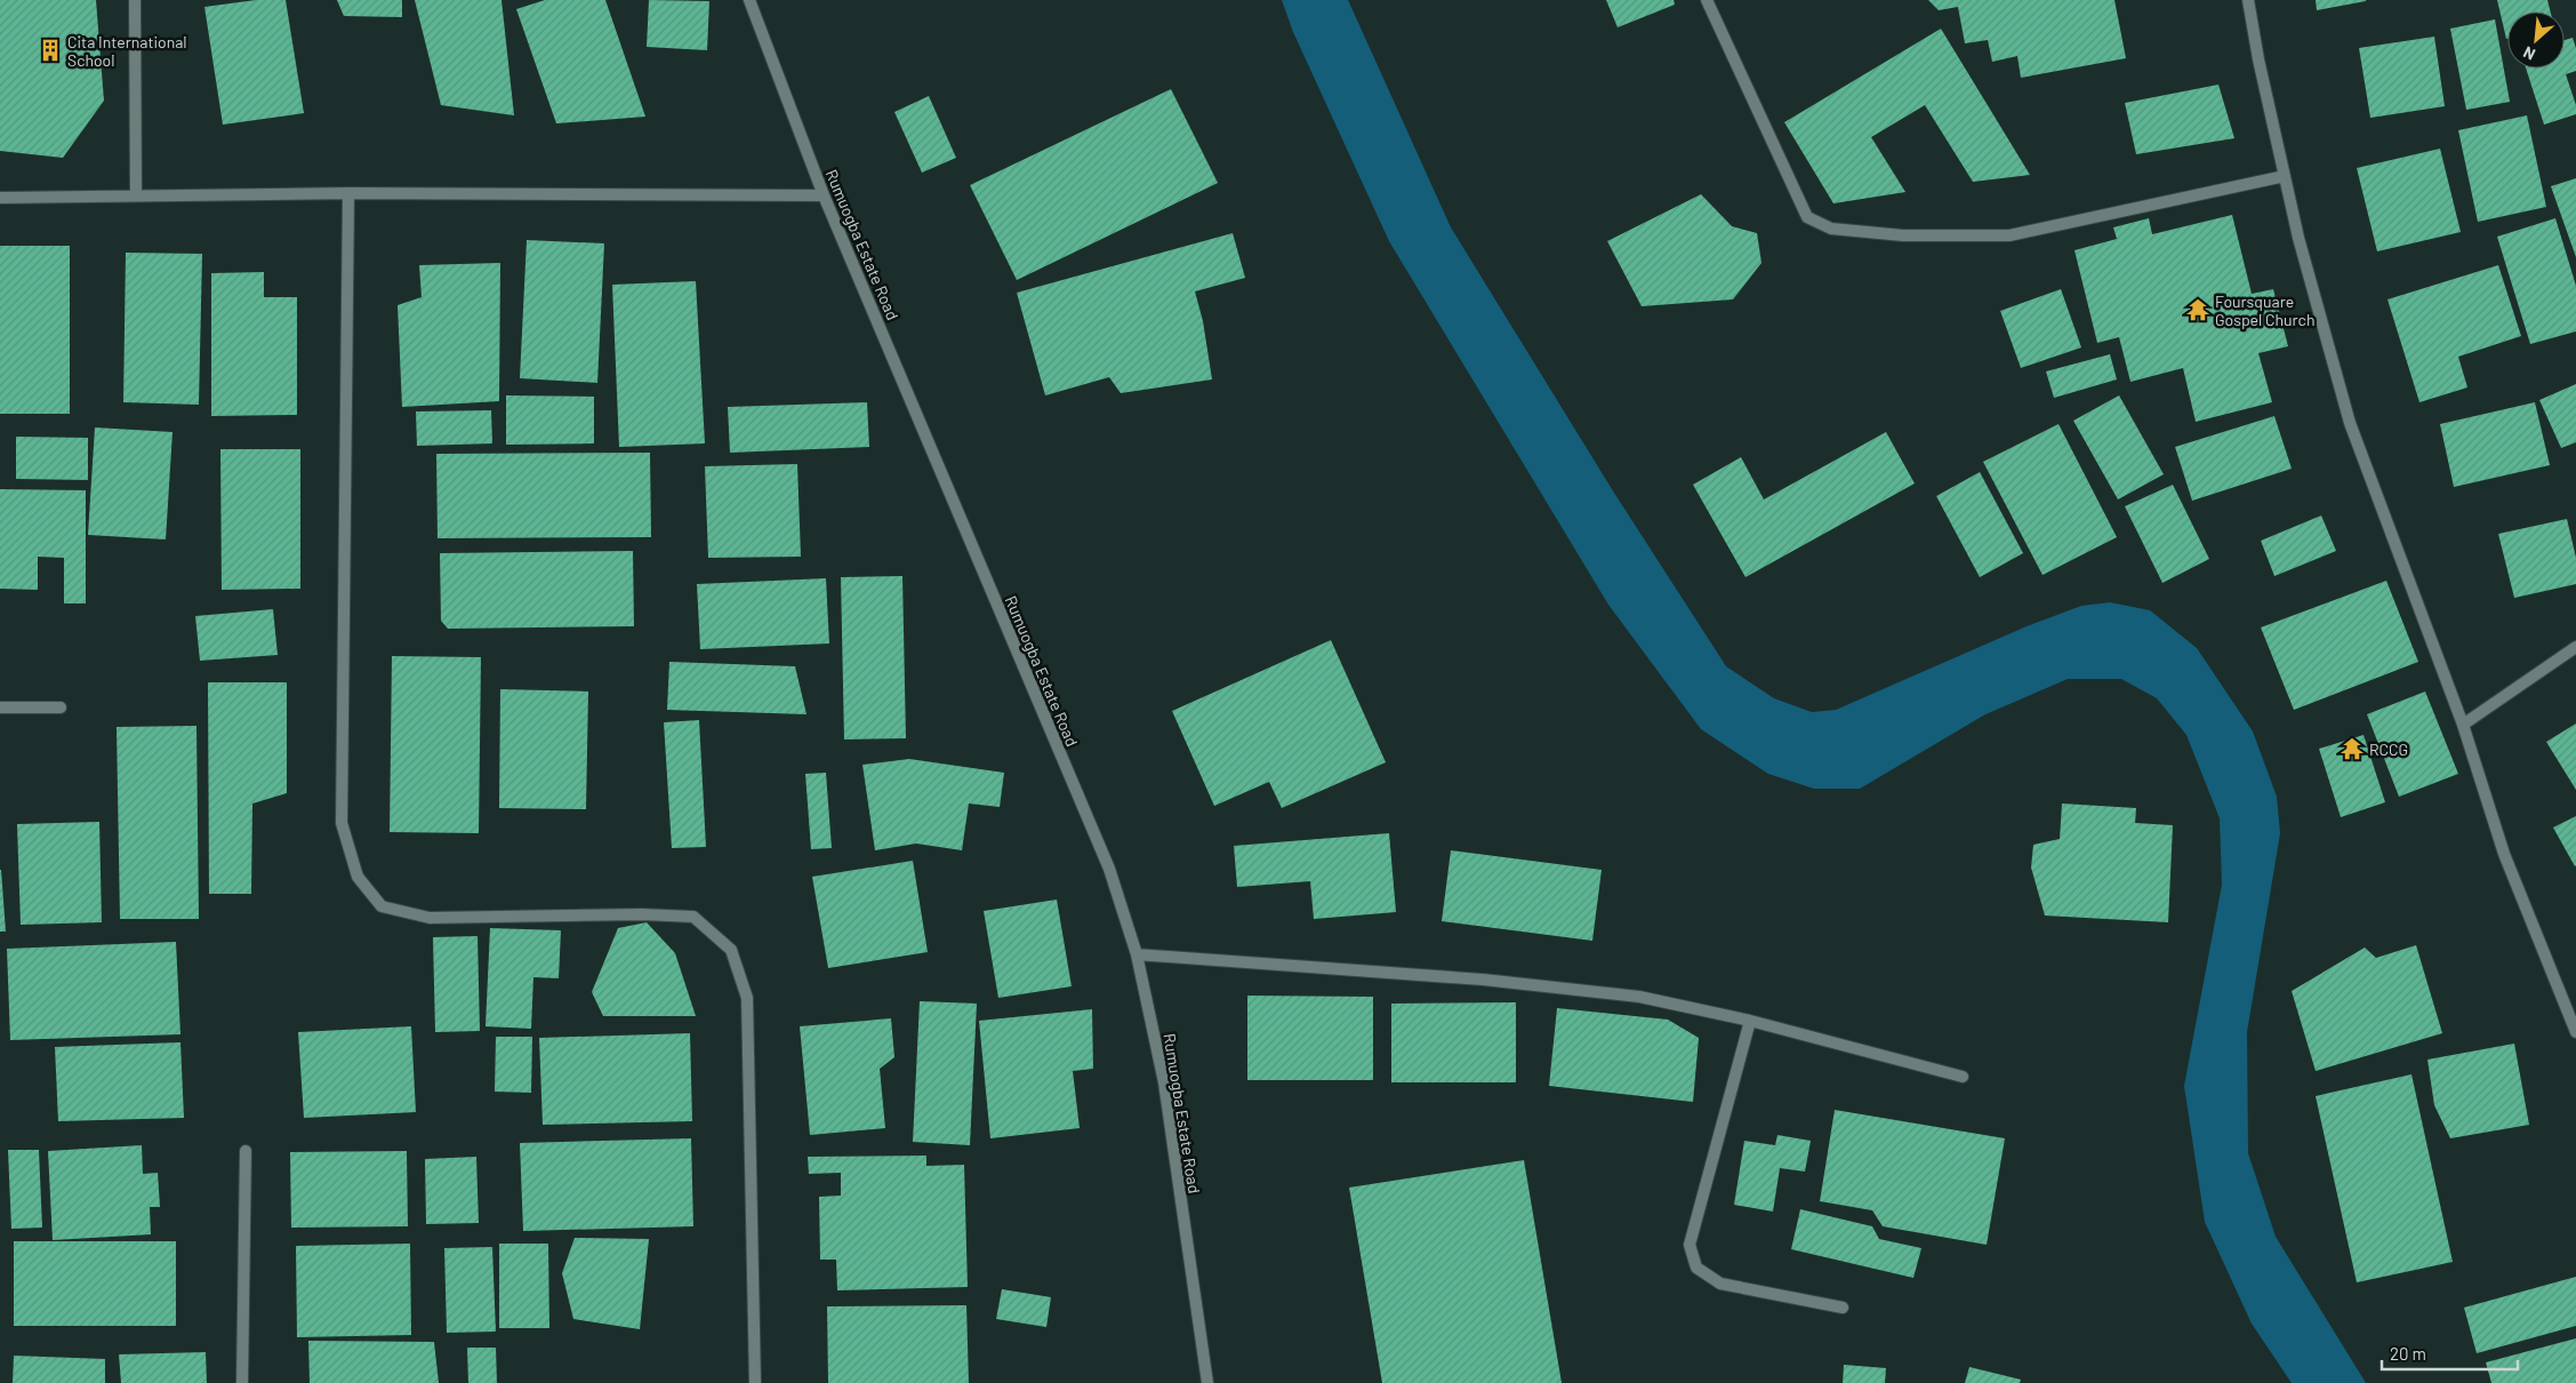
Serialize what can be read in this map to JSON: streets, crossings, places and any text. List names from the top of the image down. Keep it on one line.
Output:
{"streets":{"street":["Rumuogba Estate Road"]},"places":{"building":["Cita International School"],"temple":["Foursquare Gospel Church","RCCG"]},"scale_bar":"20 m","north":"bottom left"}
